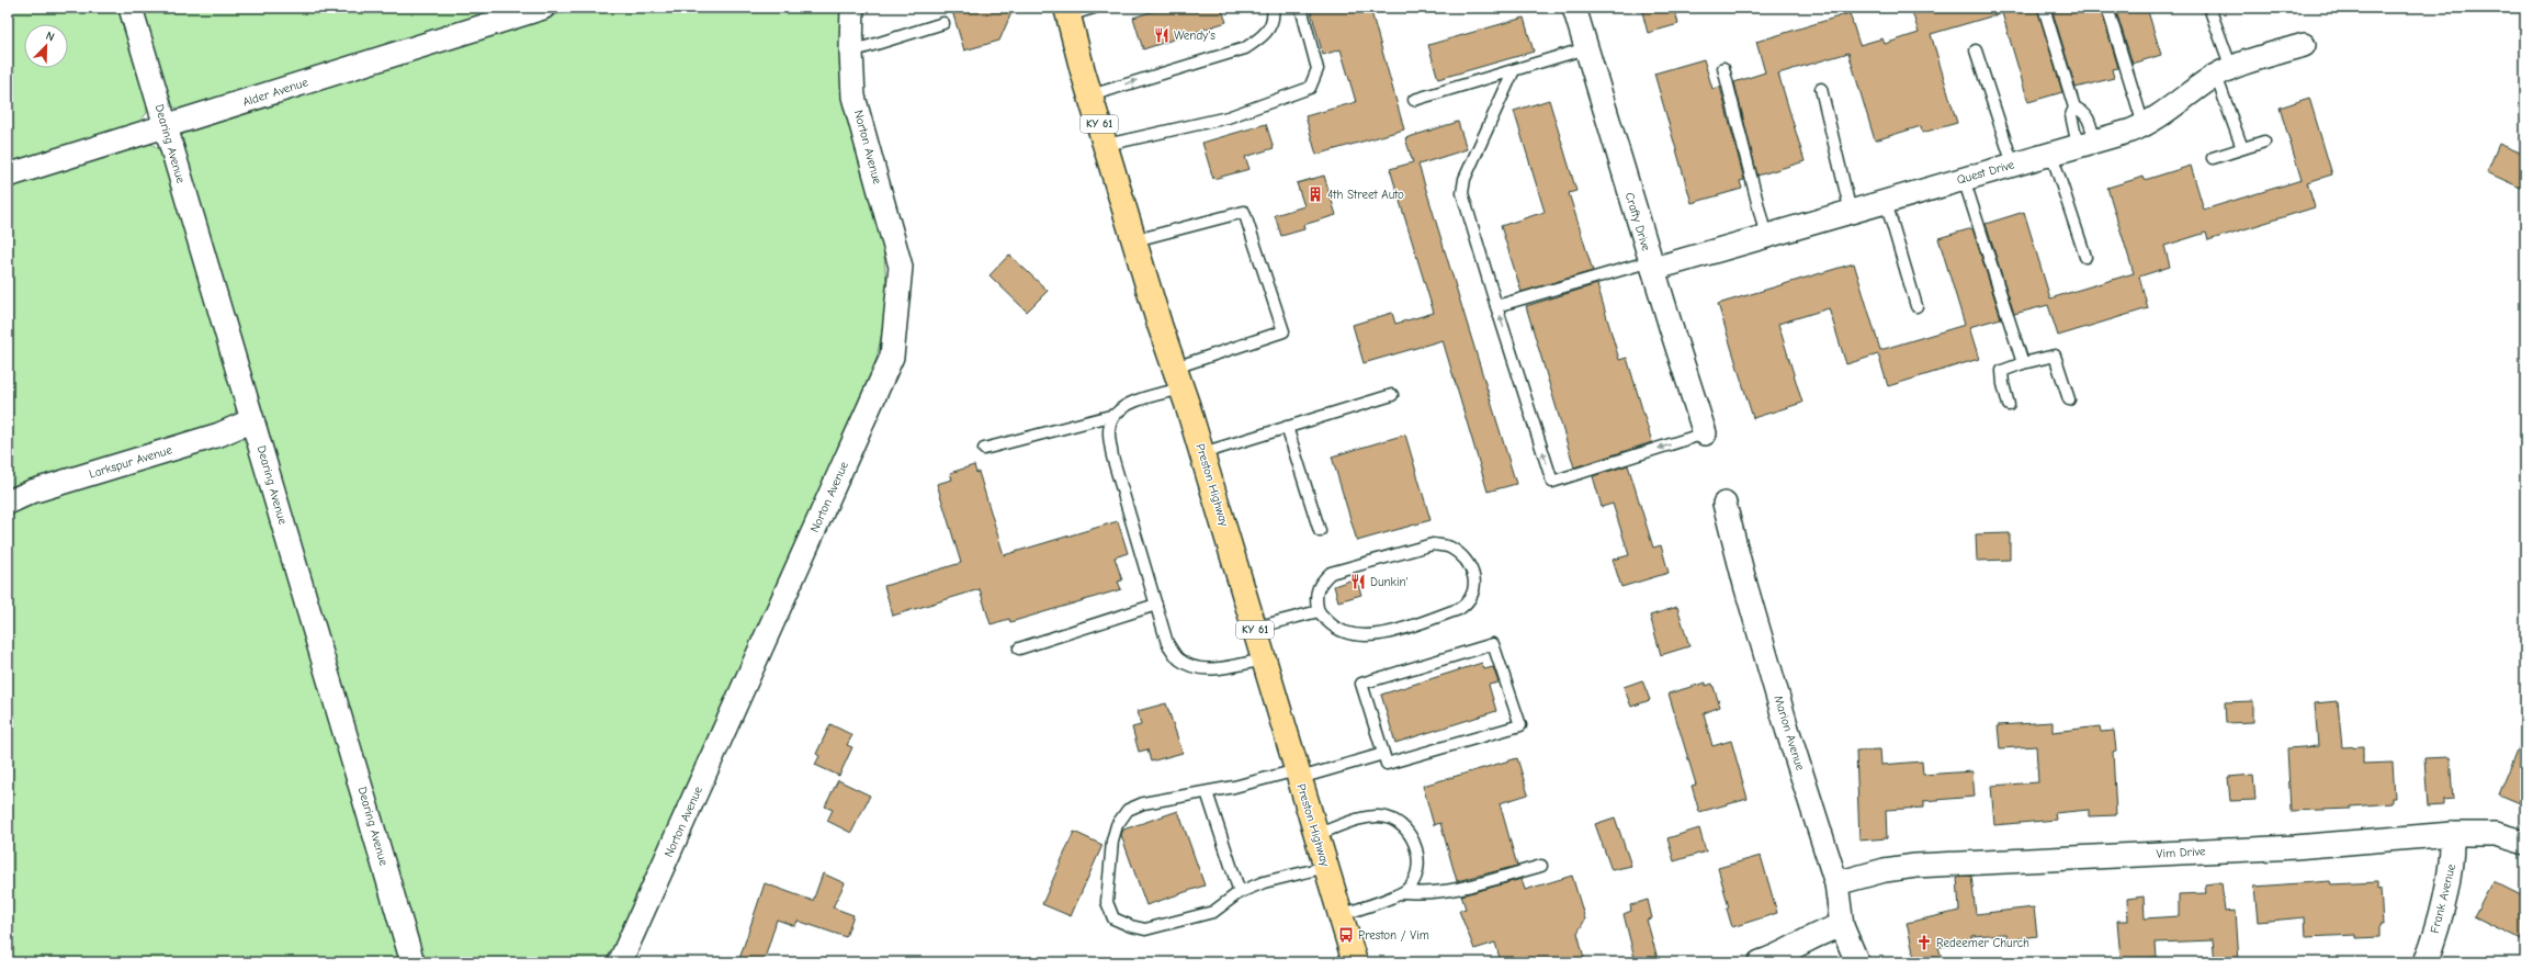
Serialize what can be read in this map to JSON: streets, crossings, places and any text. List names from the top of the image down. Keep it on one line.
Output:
{"streets":{"main road":["KY 61","Preston Highway"],"street":["Alder Avenue","Dearing Avenue","Norton Avenue","Quest Drive","Crafty Drive","Larkspur Avenue","Marion Avenue","Vim Drive","Frank Avenue"]},"crossings":[["Alder Avenue","Dearing Avenue"],["Dearing Avenue","Larkspur Avenue"],["Quest Drive","Crafty Drive"],["Marion Avenue","Vim Drive"],["Vim Drive","Frank Avenue"]],"places":{"restaurant":["Wendy's","Dunkin'"],"building":["4th Street Auto"],"bus stop":["Preston / Vim"],"church":["Redeemer Church"]},"north":"top right"}
